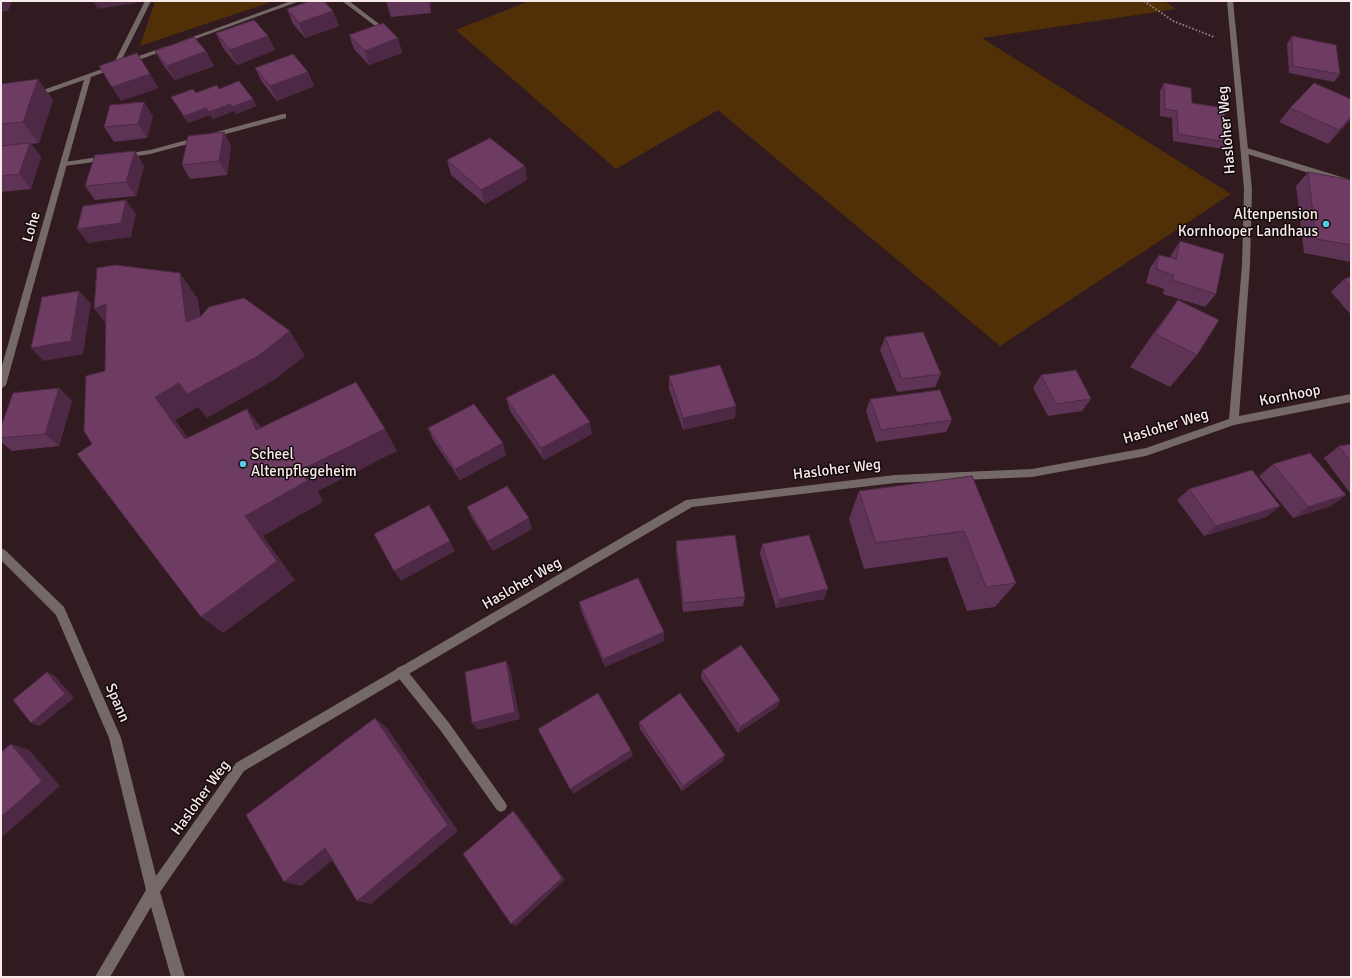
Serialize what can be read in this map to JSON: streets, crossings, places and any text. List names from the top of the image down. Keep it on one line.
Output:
{"streets":{"street":["Hasloher Weg","Lohe","Kornhoop","Spann"]},"crossings":[["Hasloher Weg","Kornhoop"],["Hasloher Weg","Spann"]],"places":["Altenpension Kornhooper Landhaus","Scheel Altenpflegeheim"]}
